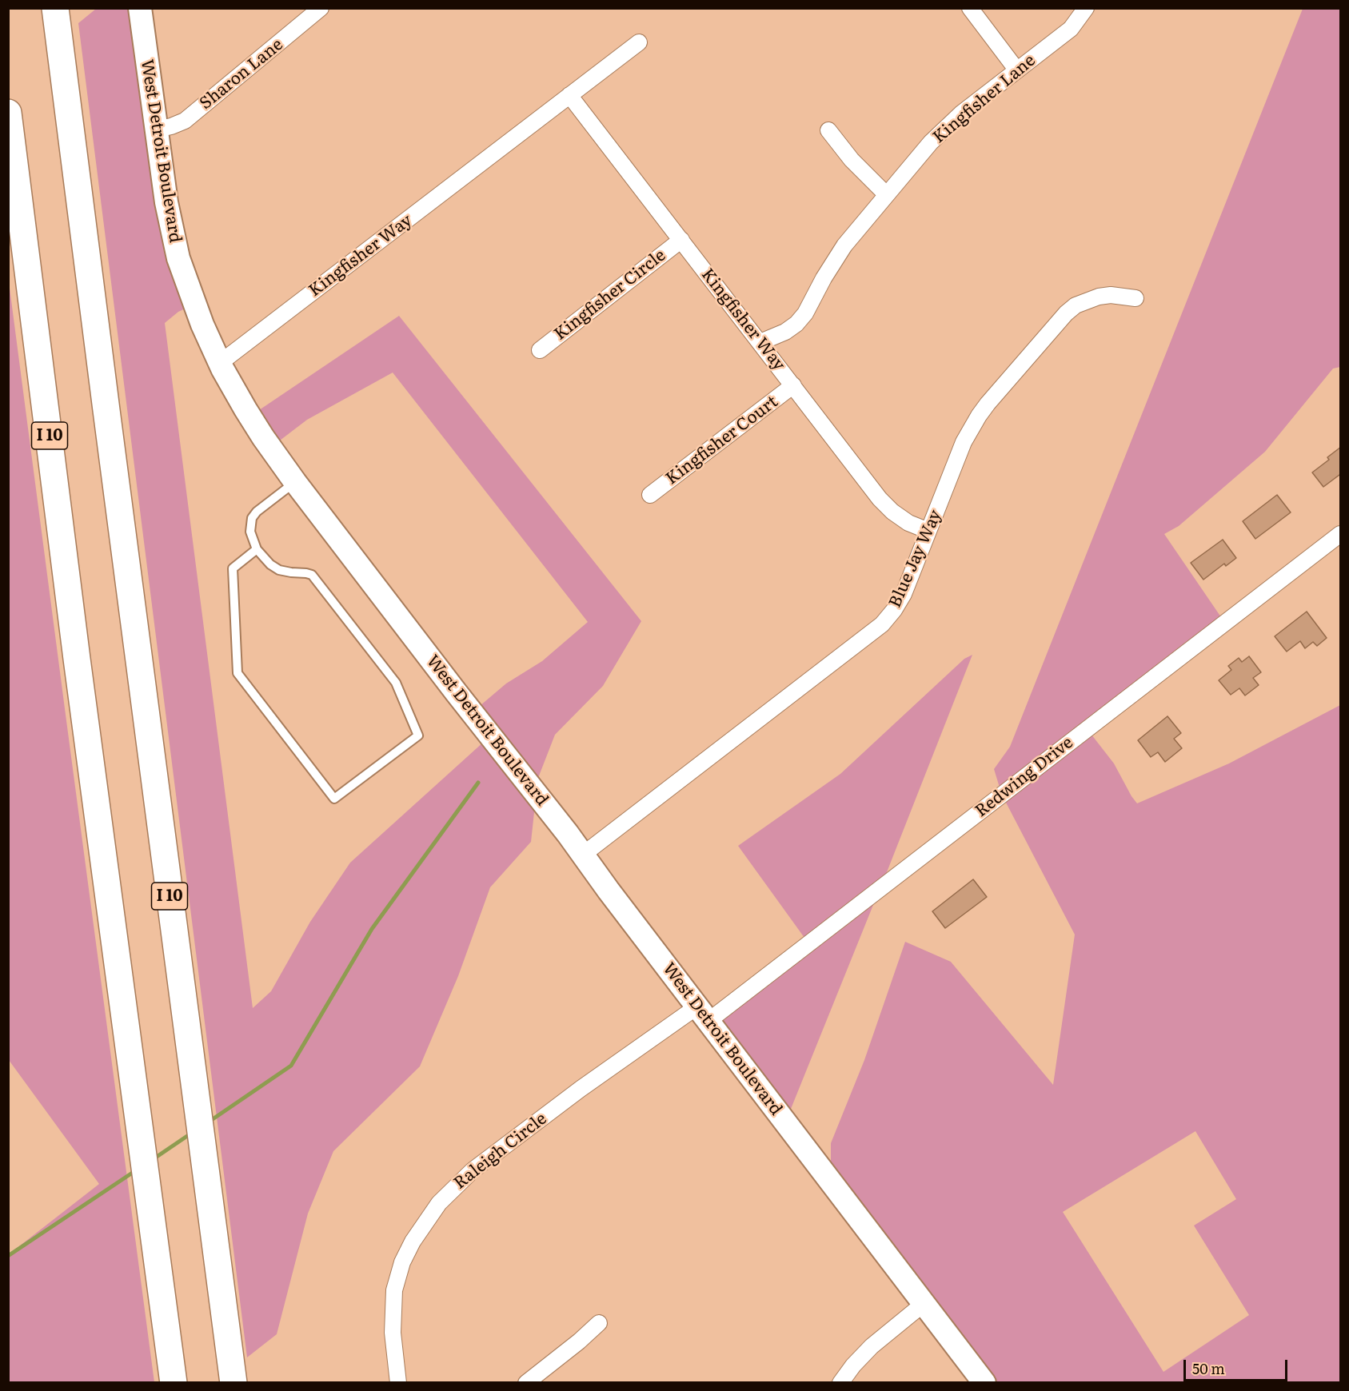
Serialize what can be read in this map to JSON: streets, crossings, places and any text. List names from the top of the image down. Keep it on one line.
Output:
{"streets":{"highway":["I 10"],"street":["Sharon Lane","Kingfisher Lane","West Detroit Boulevard","Kingfisher Way","Kingfisher Circle","Kingfisher Court","Blue Jay Way","Redwing Drive","Raleigh Circle"]},"crossings":[["Sharon Lane","West Detroit Boulevard"],["Kingfisher Lane","Kingfisher Way"],["West Detroit Boulevard","Kingfisher Way"],["West Detroit Boulevard","Blue Jay Way"],["West Detroit Boulevard","Redwing Drive"],["West Detroit Boulevard","Raleigh Circle"],["Kingfisher Way","Kingfisher Circle"],["Kingfisher Way","Kingfisher Court"],["Kingfisher Way","Blue Jay Way"],["Redwing Drive","Raleigh Circle"]],"scale_bar":"50 m"}
